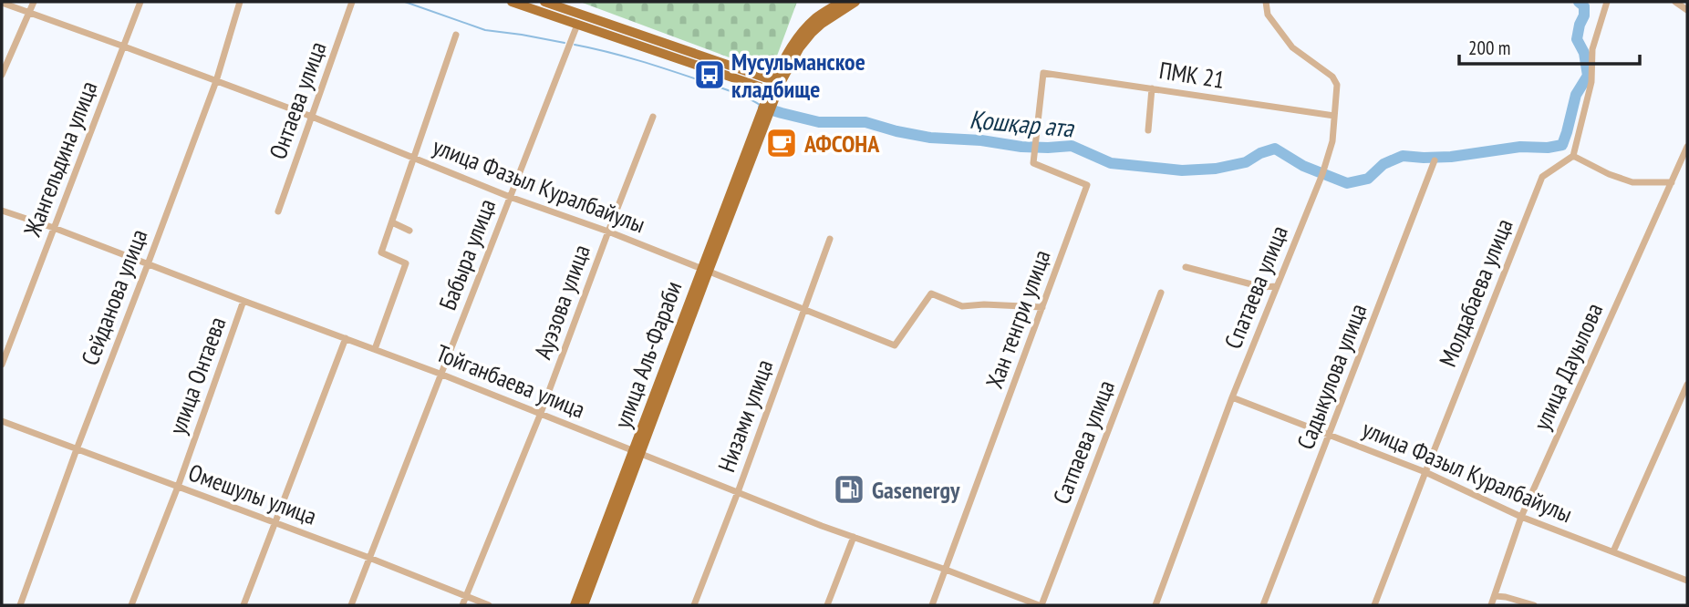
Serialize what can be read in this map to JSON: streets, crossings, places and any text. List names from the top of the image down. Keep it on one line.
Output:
{"streets":{"main road":["улица Аль-Фараби"],"street":["ПМК 21","Онтаева улица","Жангельдина улица","улица Фазыл Куралбайулы","Бабыра улица","Спатаева улица","Молдабаева улица","Сейданова улица","Ауэзова улица","Хан тенгри улица","улица Дауылова","улица Онтаева","Садыкулова улица","Тойганбаева улица","Низами улица","Сатпаева улица","Омешулы улица"]},"crossings":[["ПМК 21","Спатаева улица"],["ПМК 21","Хан тенгри улица"],["Онтаева улица","улица Фазыл Куралбайулы"],["Жангельдина улица","улица Фазыл Куралбайулы"],["Жангельдина улица","Тойганбаева улица"],["улица Фазыл Куралбайулы","Бабыра улица"],["улица Фазыл Куралбайулы","Спатаева улица"],["улица Фазыл Куралбайулы","Молдабаева улица"],["улица Фазыл Куралбайулы","Сейданова улица"],["улица Фазыл Куралбайулы","Ауэзова улица"],["улица Фазыл Куралбайулы","Хан тенгри улица"],["улица Фазыл Куралбайулы","улица Аль-Фараби"],["улица Фазыл Куралбайулы","улица Дауылова"],["улица Фазыл Куралбайулы","Садыкулова улица"],["улица Фазыл Куралбайулы","Низами улица"],["Бабыра улица","Тойганбаева улица"],["Бабыра улица","Омешулы улица"],["Сейданова улица","Тойганбаева улица"],["Сейданова улица","Омешулы улица"],["Ауэзова улица","Тойганбаева улица"],["Ауэзова улица","Омешулы улица"],["Хан тенгри улица","Тойганбаева улица"],["улица Аль-Фараби","Тойганбаева улица"],["улица Онтаева","Тойганбаева улица"],["улица Онтаева","Омешулы улица"],["Тойганбаева улица","Низами улица"],["Тойганбаева улица","Сатпаева улица"]],"water":["Қошқар ата"],"places":{"bus stop":["Мусульманское кладбище"],"cafe":["АФСОНА"],"fuel station":["Gasenergy"]},"scale_bar":"200 m"}
